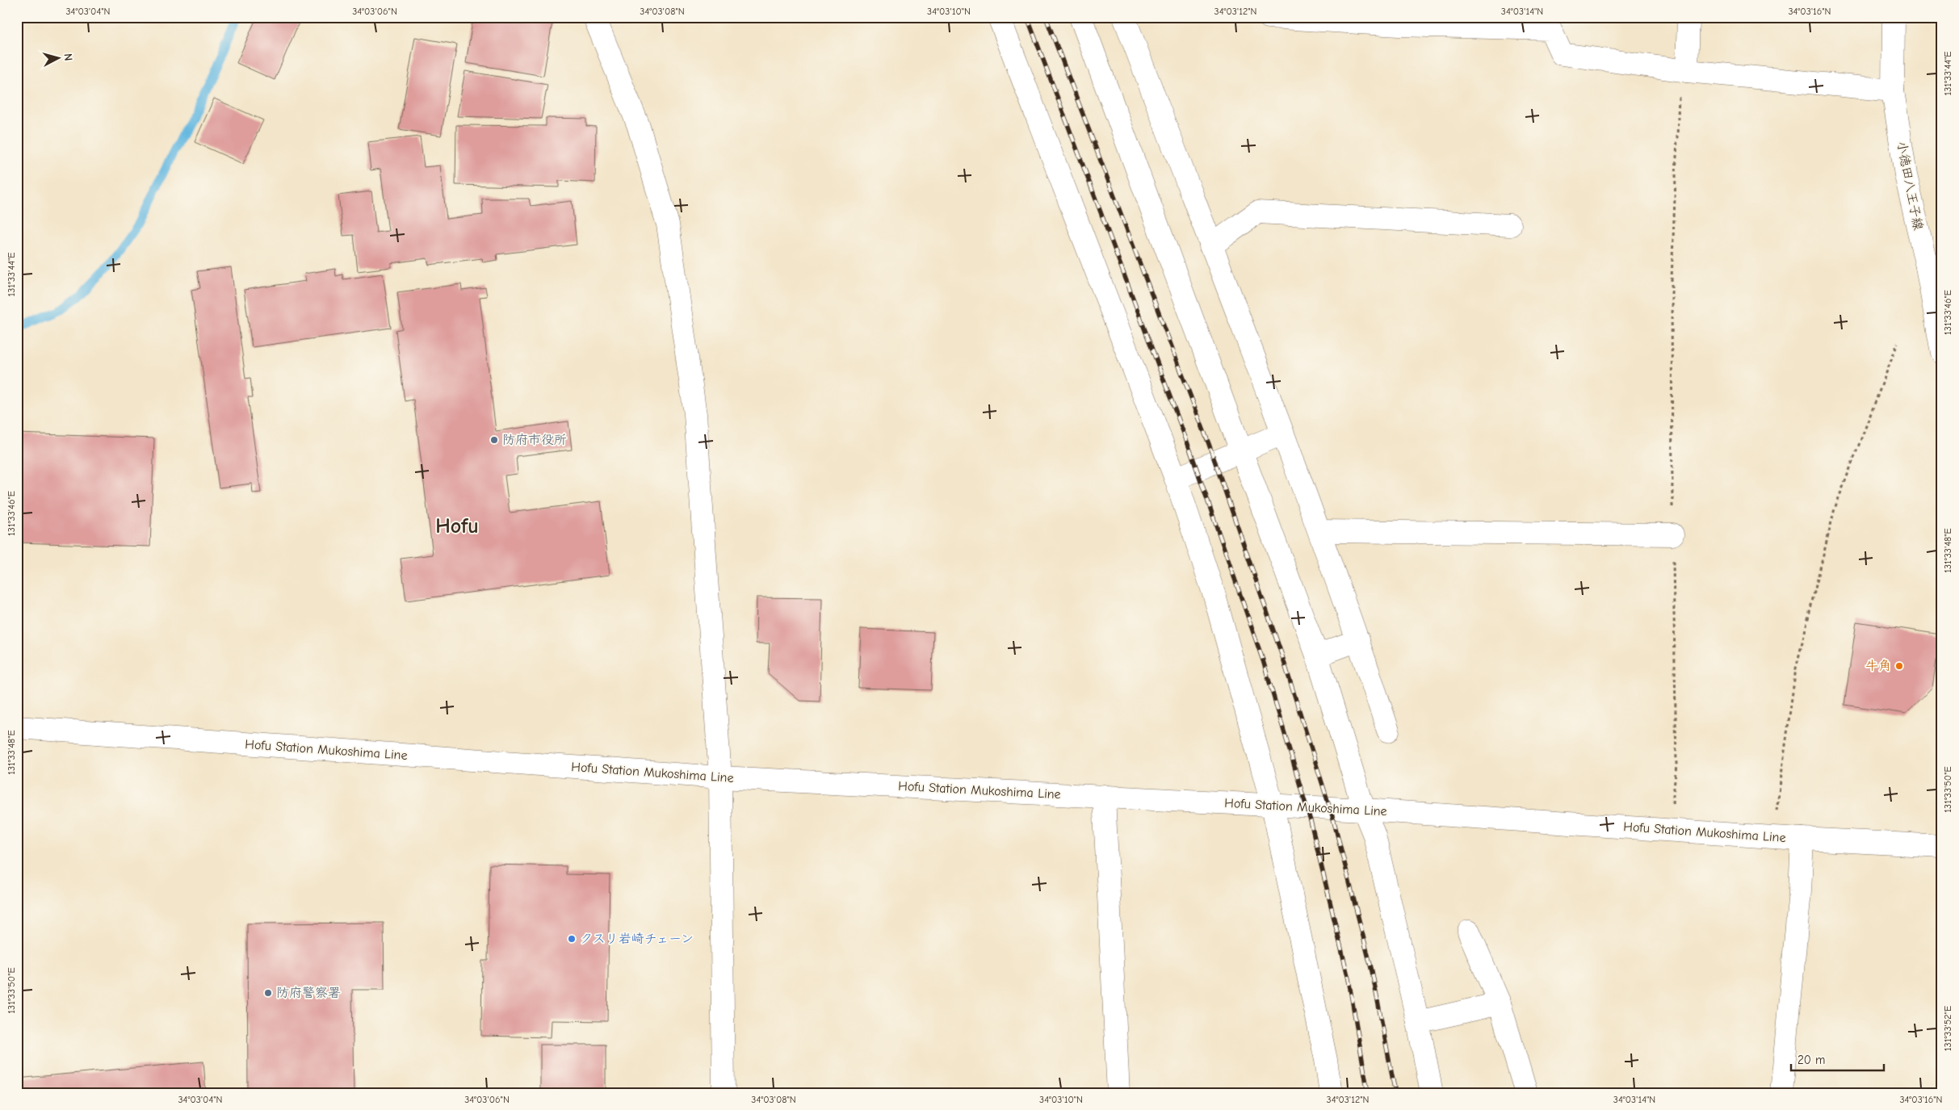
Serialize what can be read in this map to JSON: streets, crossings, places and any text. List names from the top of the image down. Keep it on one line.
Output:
{"streets":{"street":["小徳田八王子線","Hofu Station Mukoshima Line"]},"districts":["Hofu"],"places":["防府市役所","牛角","クスリ岩崎チェーン","防府警察署"],"scale_bar":"20 m","north":"right","coordinates":["34°03'04\"N","34°03'06\"N","34°03'08\"N","34°03'10\"N","34°03'12\"N","34°03'14\"N","34°03'16\"N","131°33'44\"E","131°33'46\"E","131°33'48\"E","131°33'50\"E","131°33'52\"E"]}
